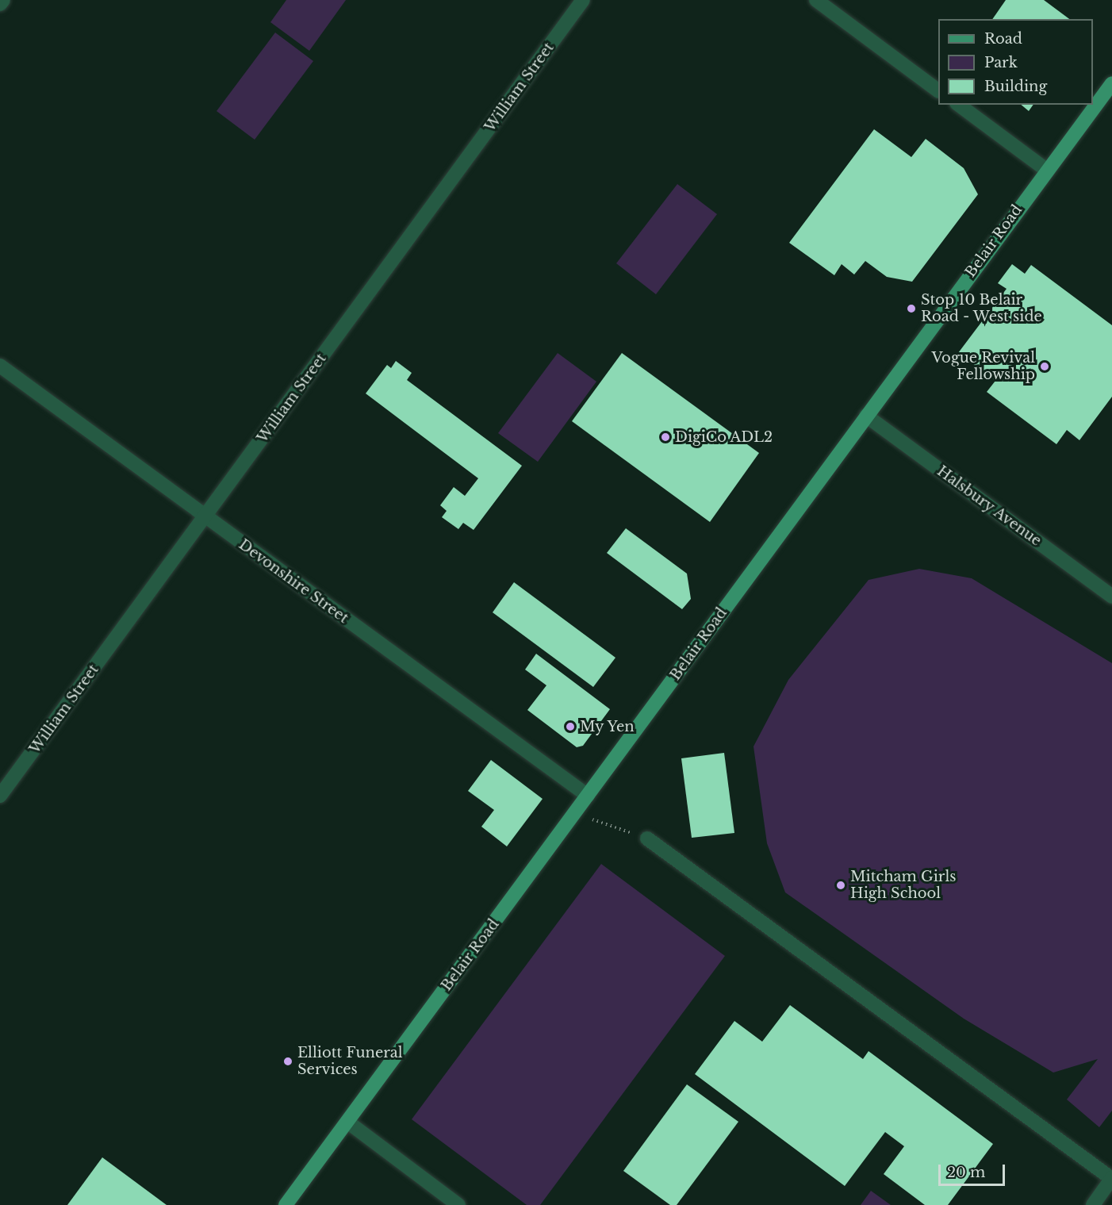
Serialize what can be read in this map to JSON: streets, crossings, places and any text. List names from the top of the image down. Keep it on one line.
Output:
{"streets":{"main road":["Belair Road"],"street":["William Street","Halsbury Avenue","Devonshire Street"]},"crossings":[["William Street","Devonshire Street"],["Belair Road","Halsbury Avenue"],["Belair Road","Devonshire Street"]],"places":["Stop 10 Belair Road - West side","Vogue Revival Fellowship","DigiCo ADL2","My Yen","Mitcham Girls High School","Elliott Funeral Services"],"legend":["Road","Park","Building"],"scale_bar":"20 m"}
